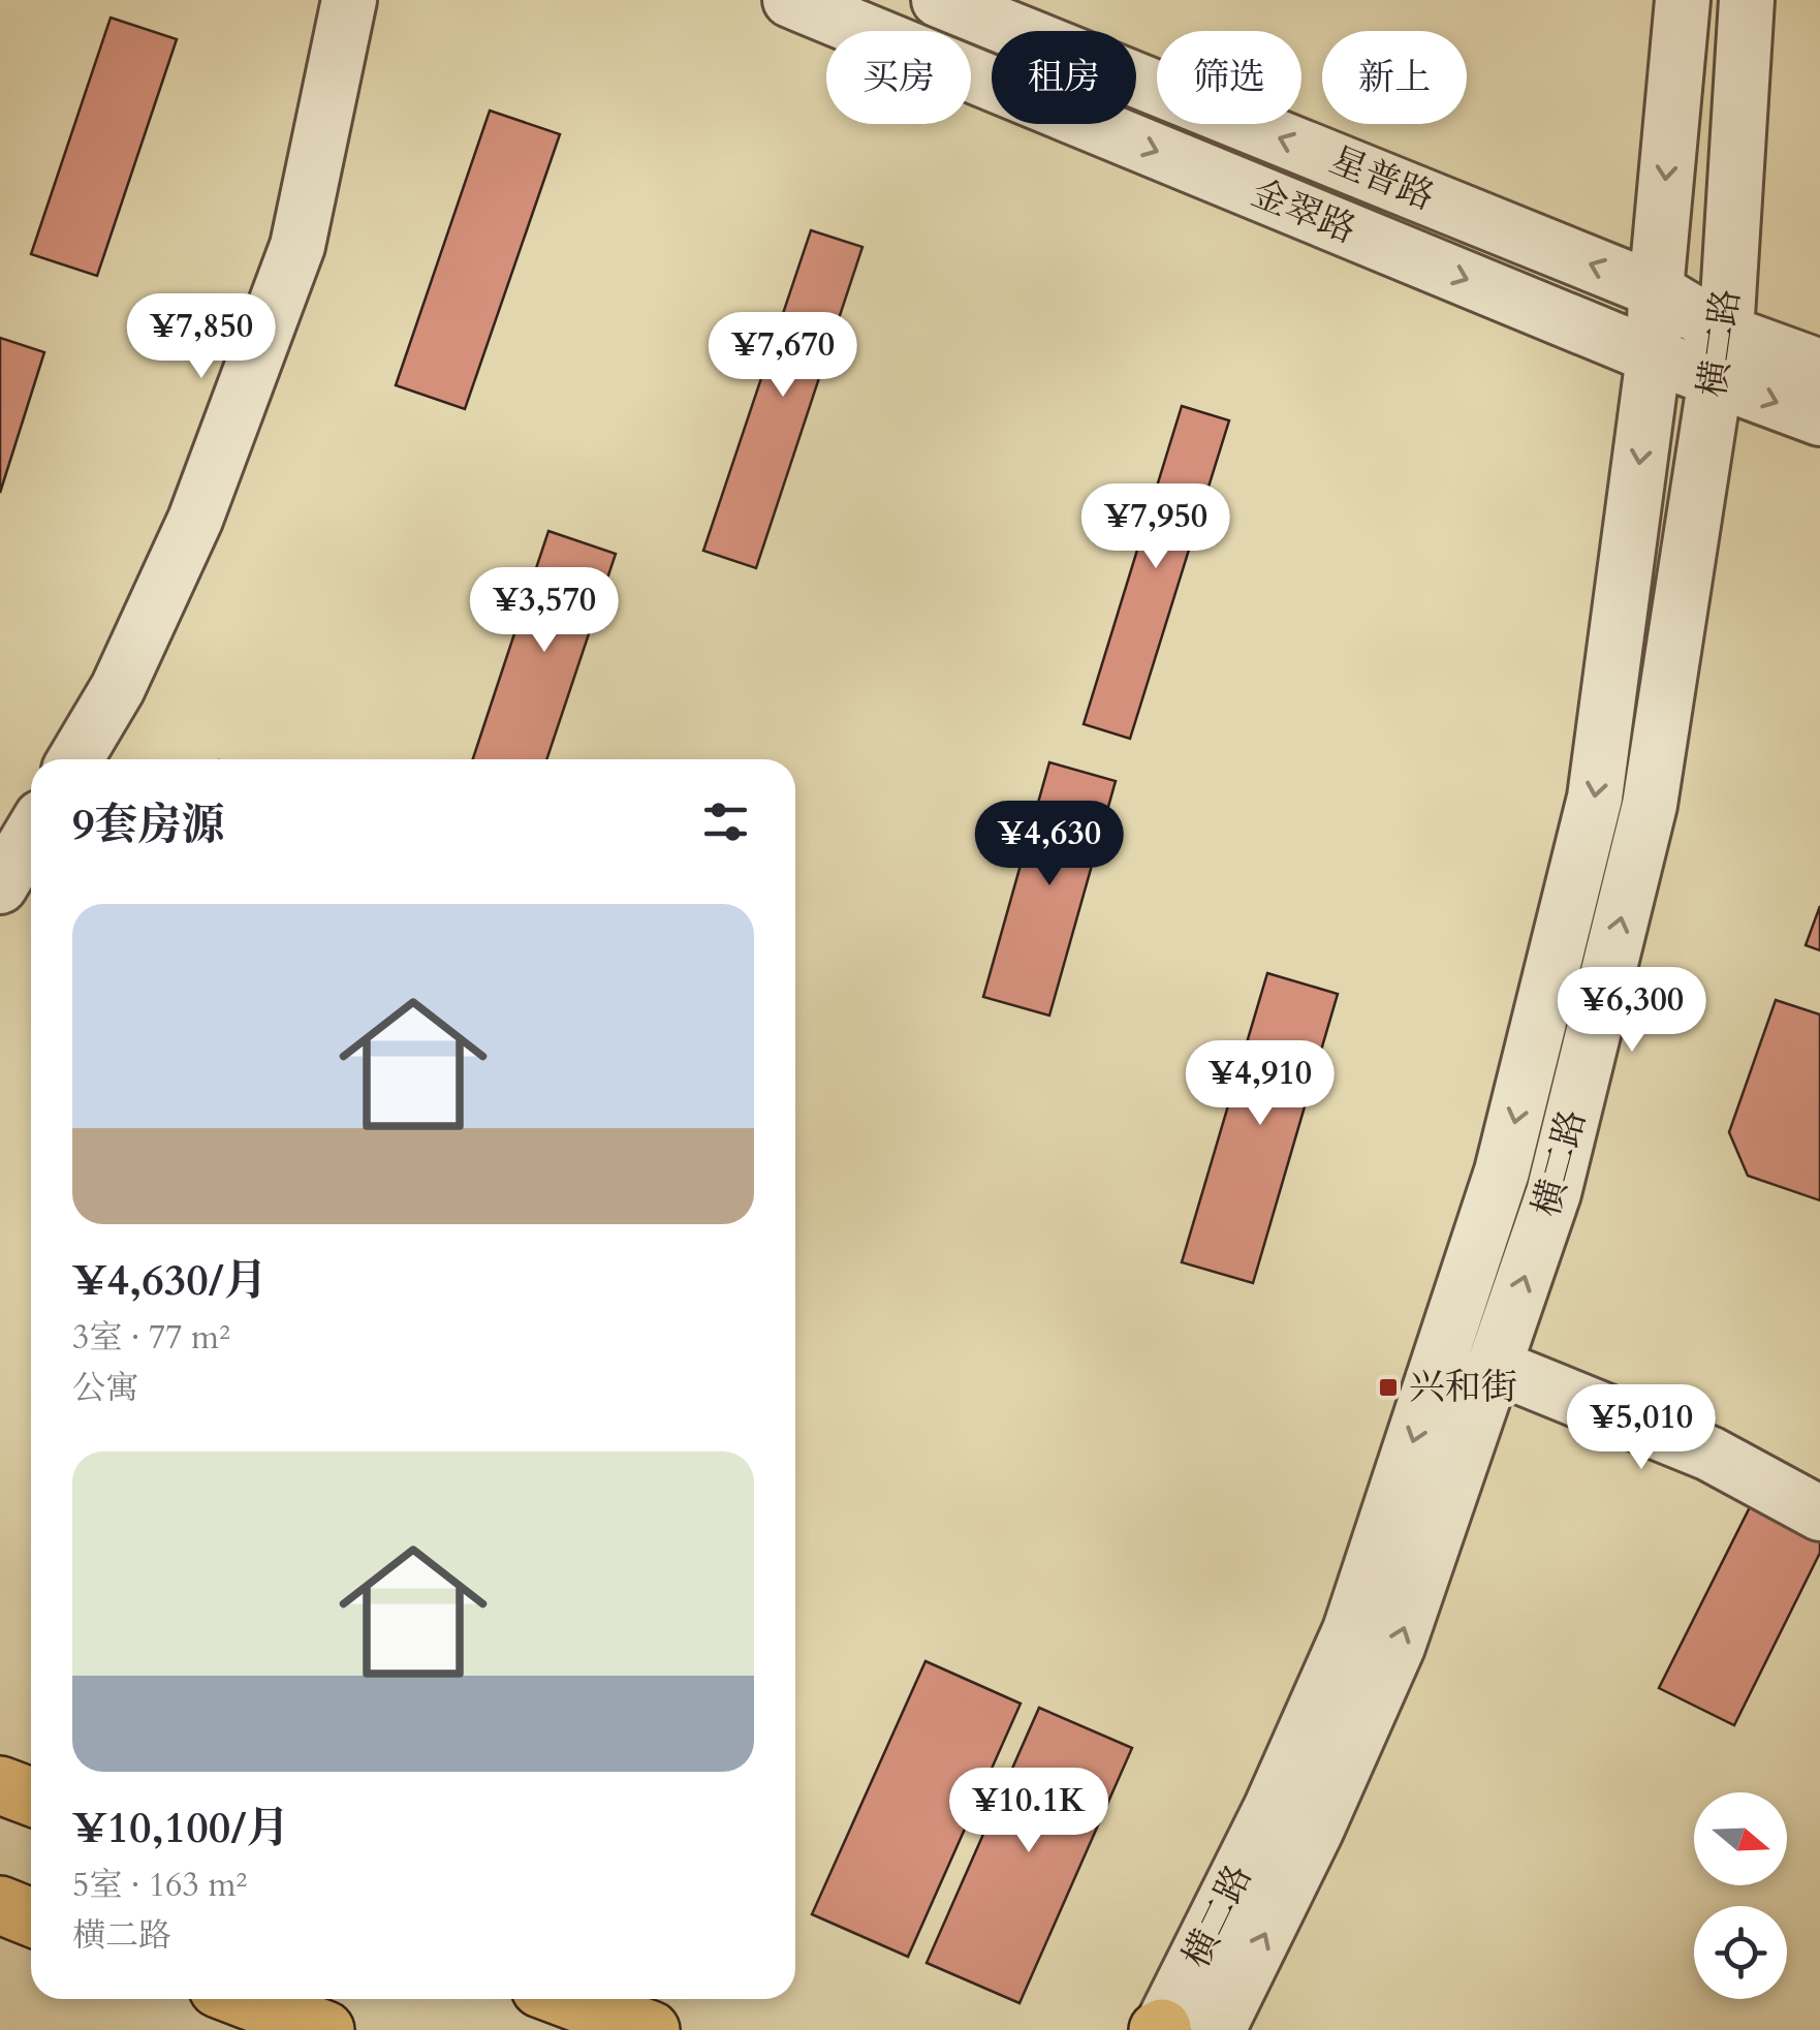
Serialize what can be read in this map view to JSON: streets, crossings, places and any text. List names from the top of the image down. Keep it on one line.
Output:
{"streets":{"street":["星普路","金翠路","横二路"]},"crossings":[["星普路","金翠路"],["星普路","横二路"],["金翠路","横二路"]],"one_way":["星普路","金翠路"],"places":{"transit":["兴和街"]},"north":"right","page":{"chip":["买房","租房","筛选","新上"],"price":["¥7,850","¥7,670","¥7,950","¥3,570","¥4,630","¥6,300","¥4,910","¥5,010","¥10.1K"],"heading":"9套房源","list":[{"name":"¥4,630/月","note":"3室 · 77 m² · 公寓"},{"name":"¥10,100/月","note":"5室 · 163 m² · 横二路"}]}}
